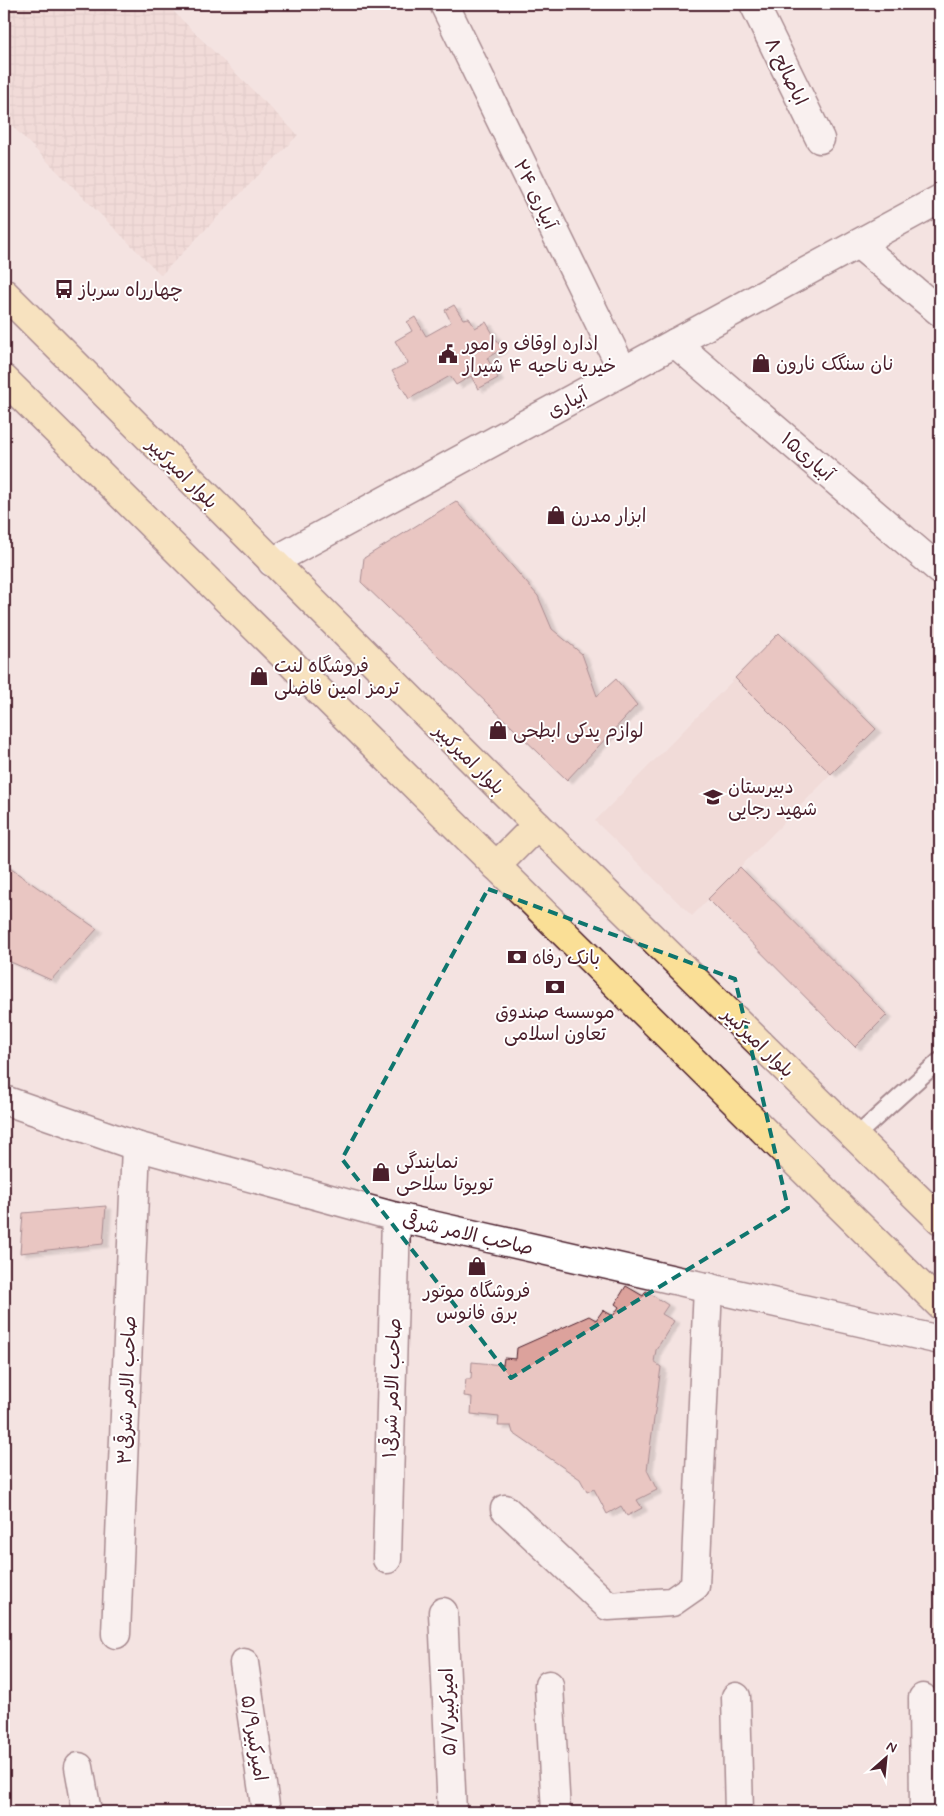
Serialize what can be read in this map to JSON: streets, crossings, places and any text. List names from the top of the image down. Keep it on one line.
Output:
{"streets":{"main road":["بلوار امیرکبیر"],"street":["اباصالح ۸","آبیاری ۲۴","آبیاری","آبیاری۱۵","صاحب الامر شرقی","صاحب الامر شرقی۱","صاحب الامر شرقی۳","امیرکبیر۵/۷","امیرکبیر۵/۹"]},"crossings":[["آبیاری ۲۴","آبیاری"],["آبیاری","آبیاری۱۵"],["آبیاری","بلوار امیرکبیر"],["صاحب الامر شرقی","صاحب الامر شرقی۱"],["صاحب الامر شرقی","صاحب الامر شرقی۳"]],"places":{"bus stop":["چهارراه سرباز"],"public building":["اداره اوقاف و امور خیریه ناحیه ۴ شیراز"],"shop":["نان سنگک نارون","ابزار مدرن","فروشگاه لنت ترمز امین فاضلی","لوازم یدکی ابطحی","نمایندگی تویوتا سلاحی","فروشگاه موتور برق فانوس"],"school or university":["دبیرستان شهید رجایی"],"bank":["بانک رفاه","موسسه صندوق تعاون اسلامی"]},"north":"top right"}
